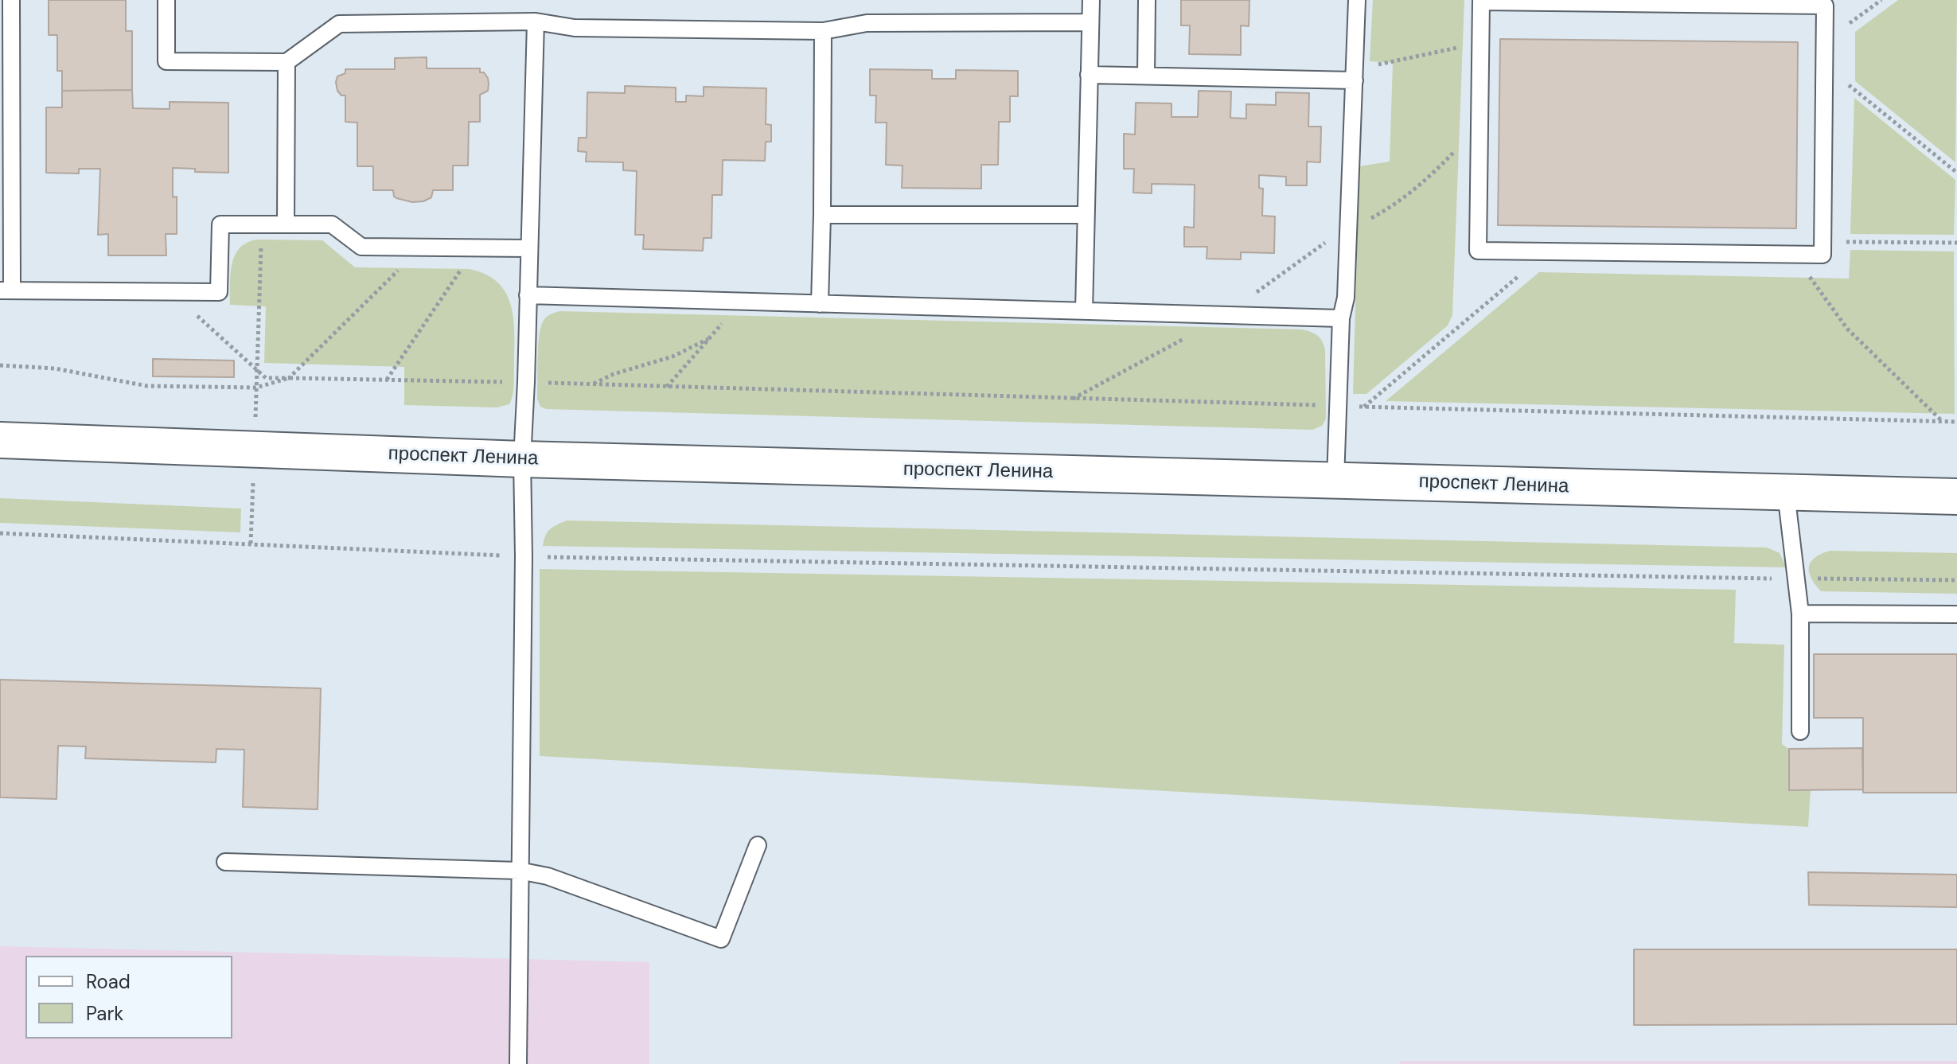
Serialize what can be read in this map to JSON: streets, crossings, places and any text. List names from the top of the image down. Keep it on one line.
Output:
{"streets":{"main road":["проспект Ленина"]},"legend":["Road","Park"]}
